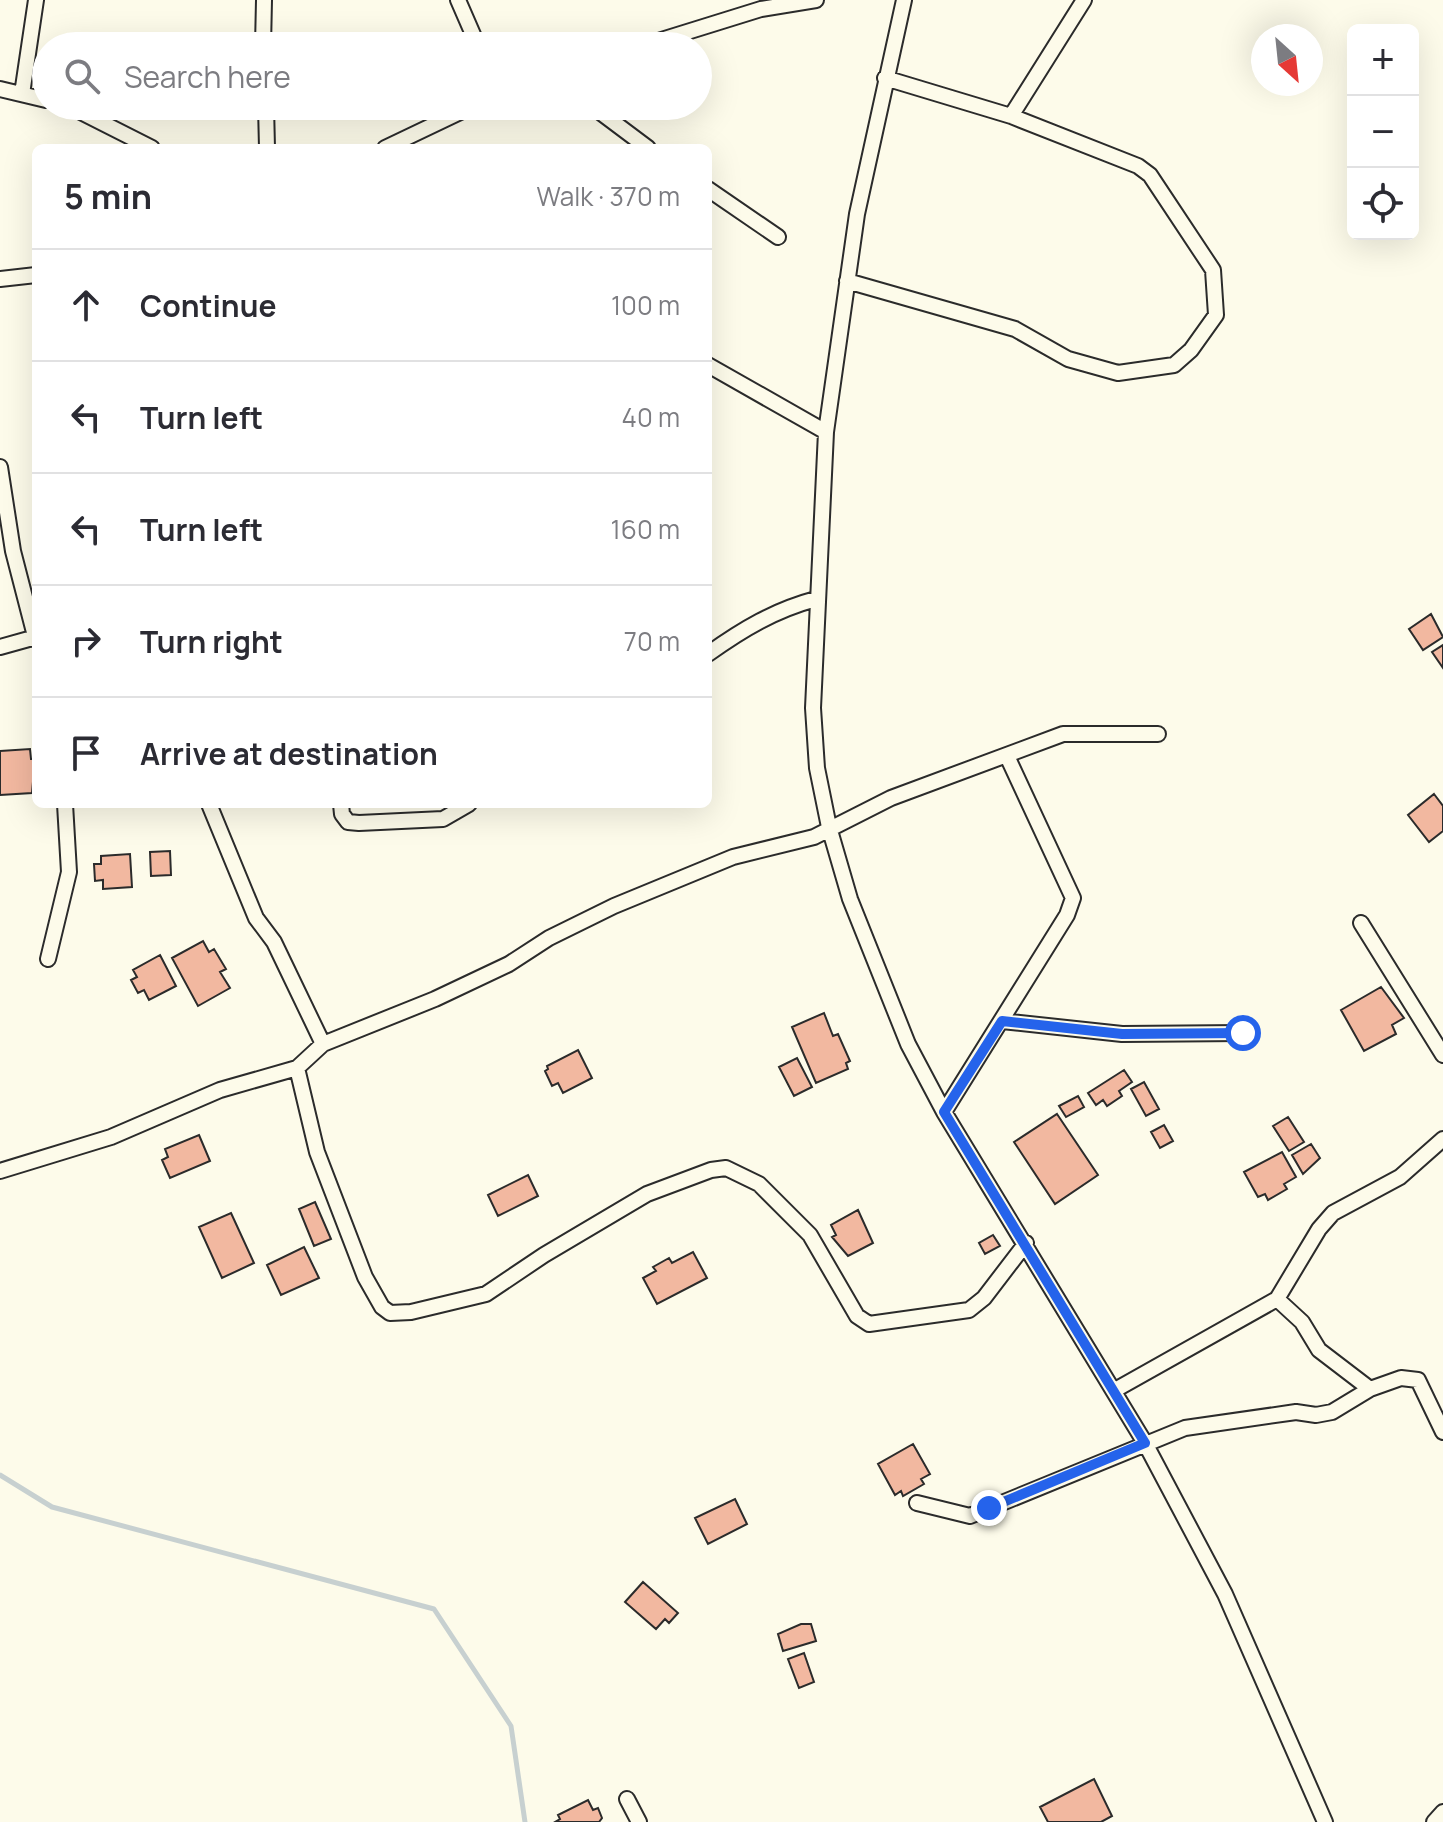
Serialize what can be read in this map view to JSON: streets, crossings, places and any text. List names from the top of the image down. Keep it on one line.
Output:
{"north":"bottom right","page":{"map_buttons":["+","−"],"search":"Search here","heading":["5 min","Walk · 370 m"],"list":[["Continue","100 m"],["Turn left","40 m"],["Turn left","160 m"],["Turn right","70 m"],"Arrive at destination"]}}
